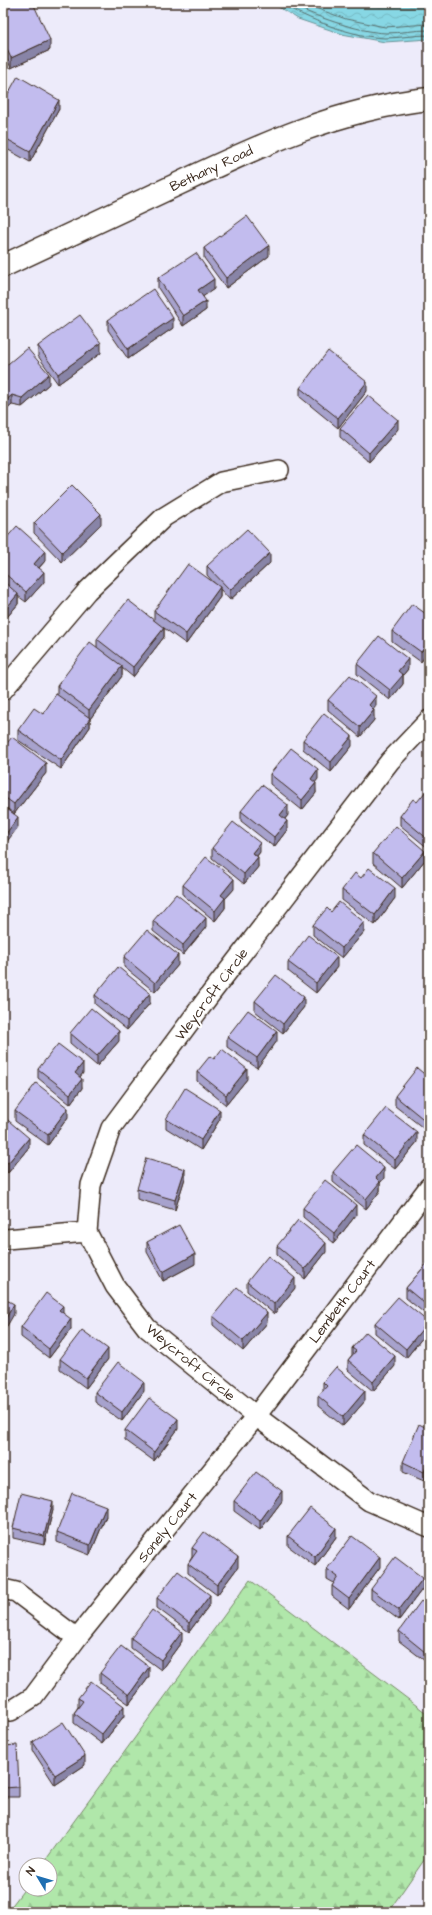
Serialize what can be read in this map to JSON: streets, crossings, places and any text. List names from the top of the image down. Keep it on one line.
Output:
{"streets":{"street":["Bethany Road","Weycroft Circle","Lembeth Court","Sonely Court"]},"crossings":[["Weycroft Circle","Lembeth Court"],["Weycroft Circle","Sonely Court"],["Lembeth Court","Sonely Court"]],"north":"top left"}
